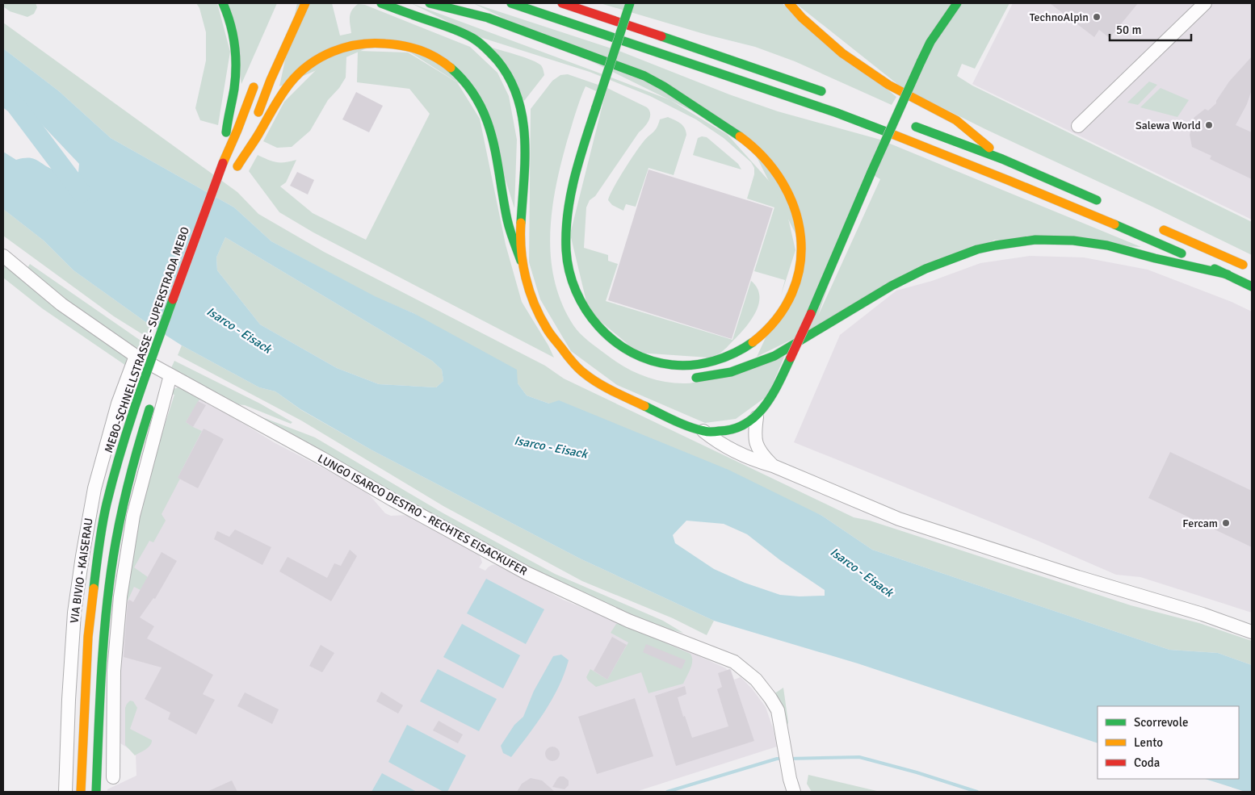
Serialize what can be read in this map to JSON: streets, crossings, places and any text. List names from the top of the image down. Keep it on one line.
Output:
{"streets":{"main road":["MEBO-SCHNELLSTRASSE - SUPERSTRADA MEBO"],"street":["LUNGO ISARCO DESTRO - RECHTES EISACKUFER","VIA BIVIO - KAISERAU"]},"crossings":[["LUNGO ISARCO DESTRO - RECHTES EISACKUFER","VIA BIVIO - KAISERAU"]],"water":["Isarco - Eisack"],"places":["TechnoAlpin","Salewa World","Fercam"],"legend":["Scorrevole","Lento","Coda"],"scale_bar":"50 m"}
